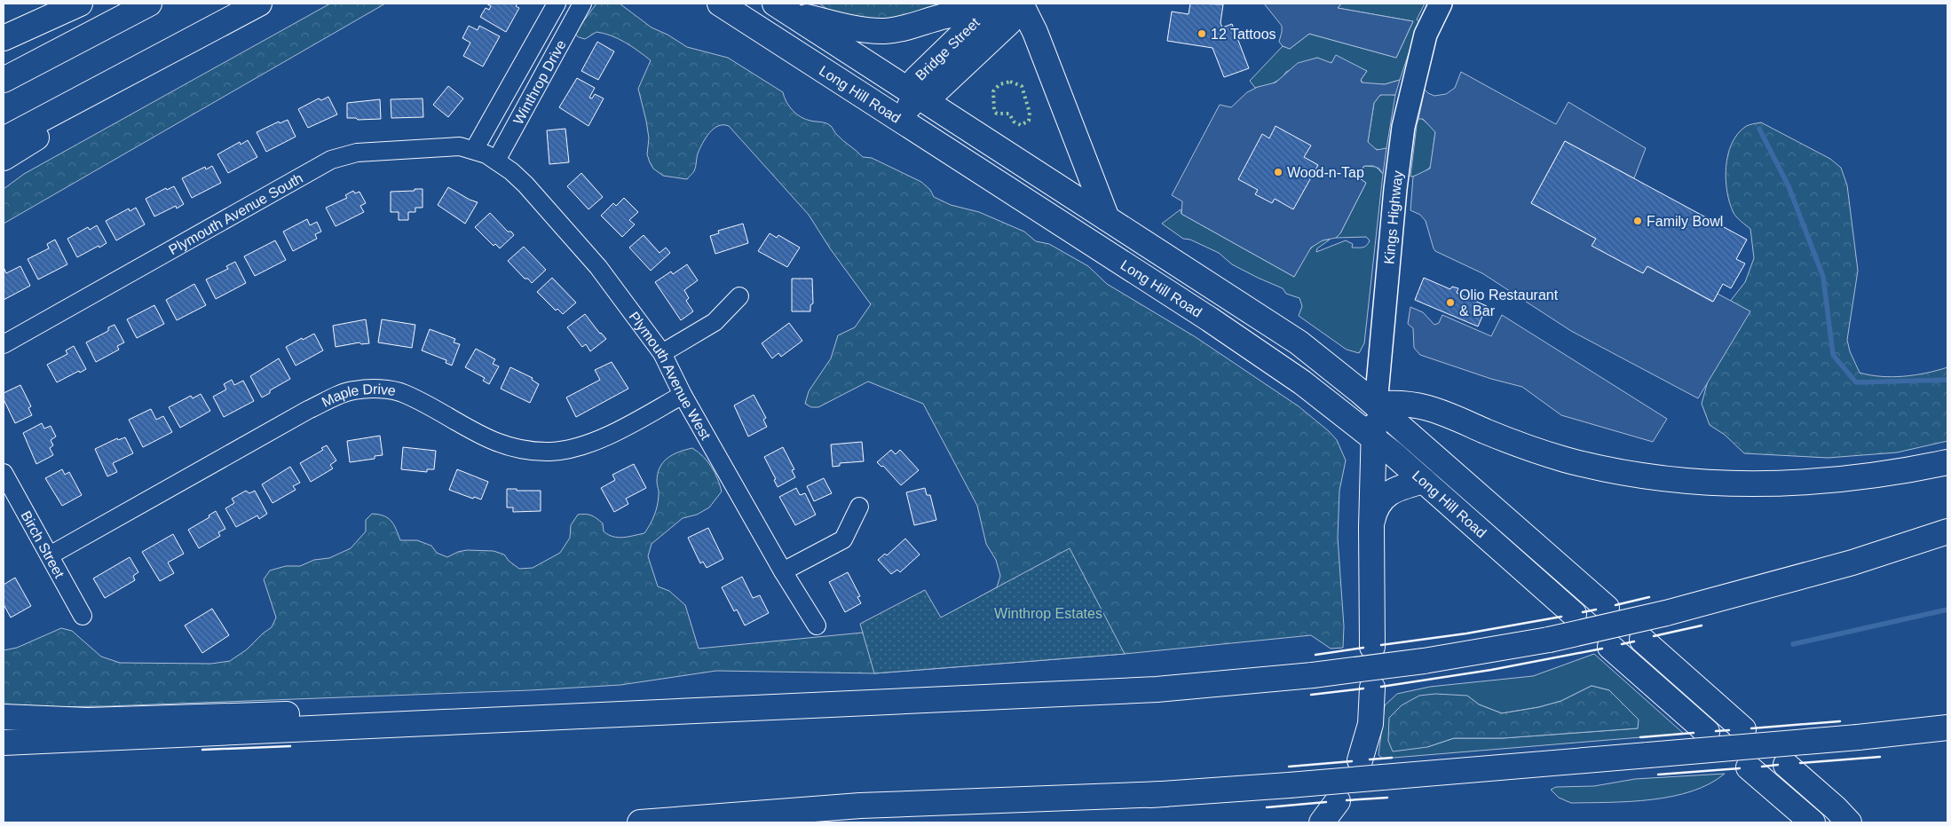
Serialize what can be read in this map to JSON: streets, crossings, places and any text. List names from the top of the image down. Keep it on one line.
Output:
{"streets":{"highway":["Bridge Street","Long Hill Road","Kings Highway"],"street":["Winthrop Drive","Plymouth Avenue South","Plymouth Avenue West","Maple Drive","Birch Street"]},"crossings":[["Bridge Street","Long Hill Road"],["Winthrop Drive","Plymouth Avenue South"],["Winthrop Drive","Plymouth Avenue West"],["Long Hill Road","Kings Highway"],["Plymouth Avenue South","Plymouth Avenue West"],["Plymouth Avenue West","Maple Drive"],["Maple Drive","Birch Street"]],"parks":["Winthrop Estates"],"places":["12 Tattoos","Wood-n-Tap","Family Bowl","Olio Restaurant & Bar"]}
